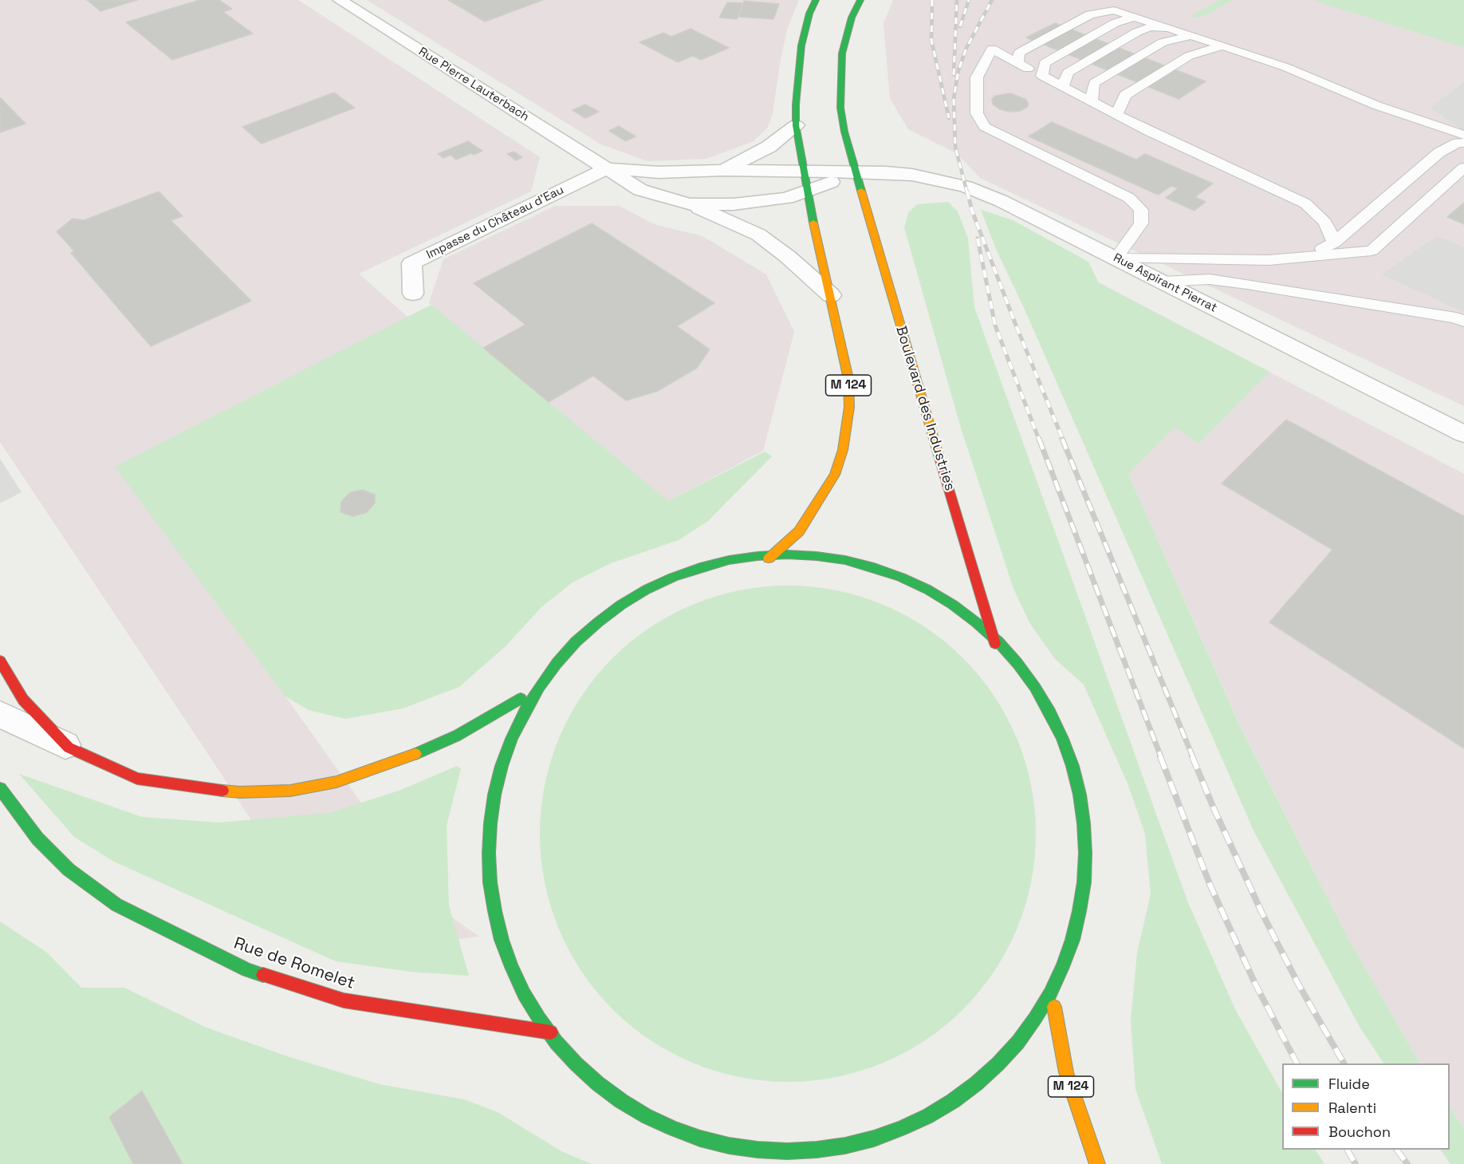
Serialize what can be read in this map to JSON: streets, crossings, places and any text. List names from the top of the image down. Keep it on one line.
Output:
{"streets":{"main road":["M 124","Boulevard des Industries","Rue de Romelet"],"street":["Rue Pierre Lauterbach","Impasse du Château d'Eau","Rue Aspirant Pierrat"]},"crossings":[["Rue Pierre Lauterbach","Impasse du Château d'Eau"],["Rue Pierre Lauterbach","M 124"],["Rue Aspirant Pierrat","Boulevard des Industries"]],"legend":["Fluide","Ralenti","Bouchon"]}
